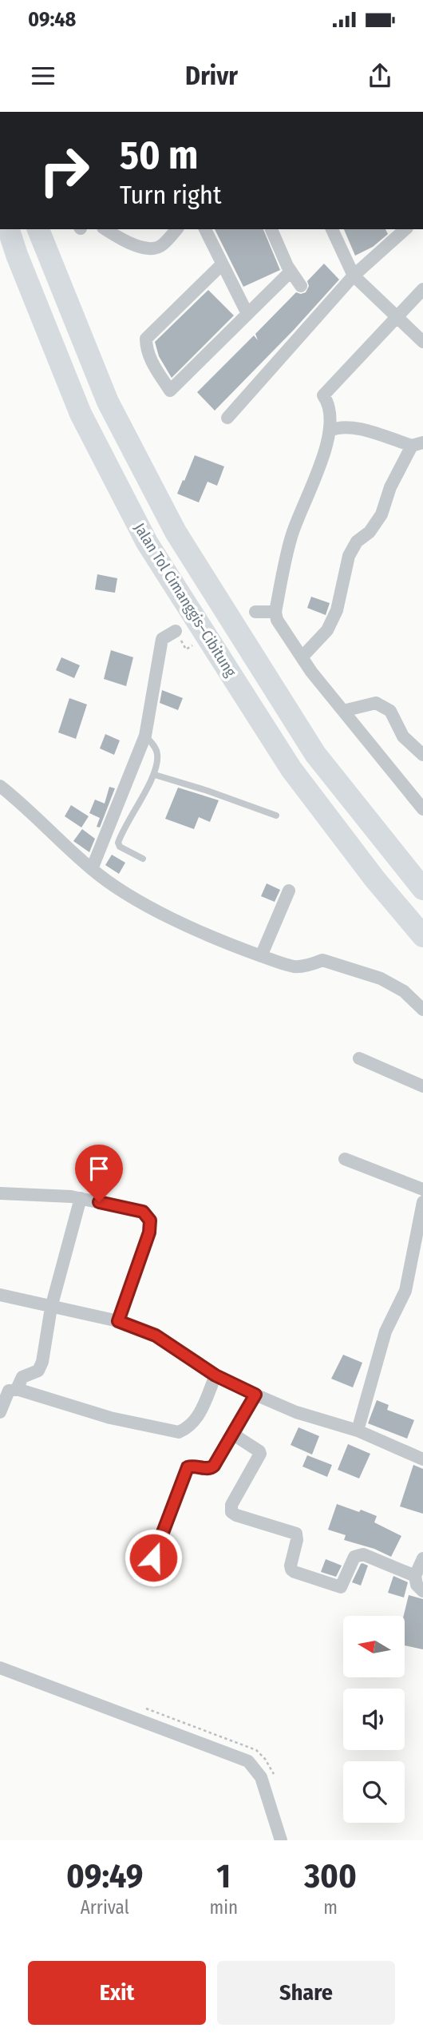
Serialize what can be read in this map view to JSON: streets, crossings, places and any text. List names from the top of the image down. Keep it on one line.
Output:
{"streets":{"highway":["Jalan Tol Cimanggis–Cibitung"]},"north":"left","page":{"status":"09:48","header":"Drivr","turn":["50 m","Turn right"],"eta":["09:49","Arrival","1","min","300","m"],"buttons":["Exit","Share"]}}
